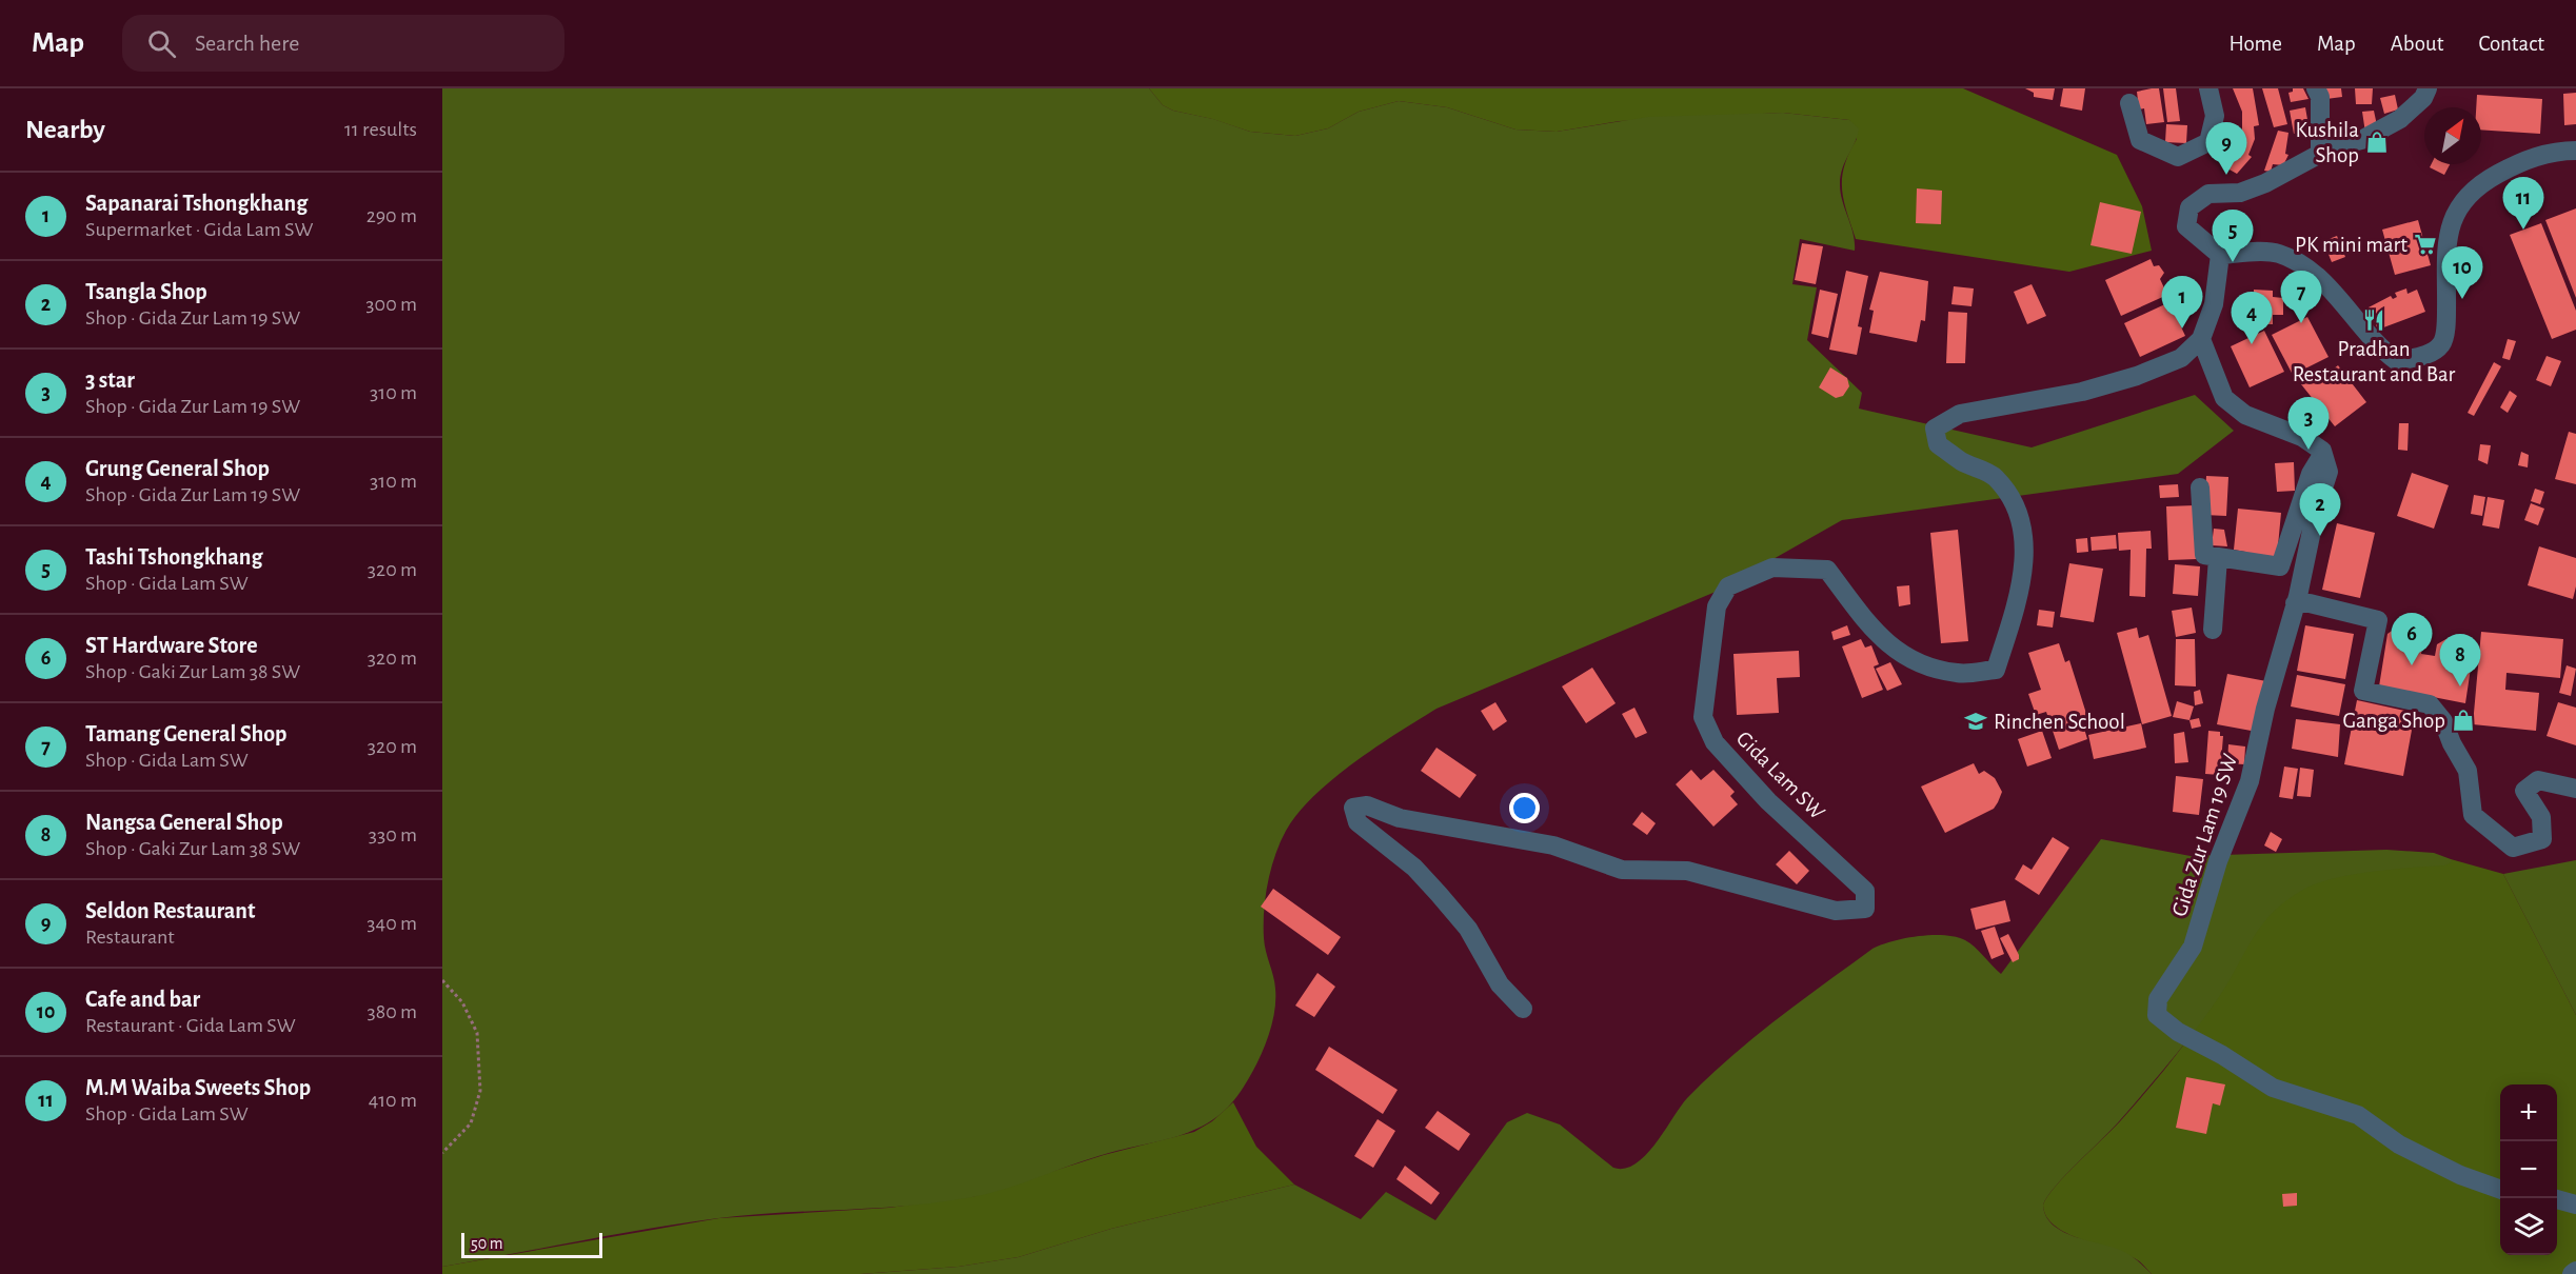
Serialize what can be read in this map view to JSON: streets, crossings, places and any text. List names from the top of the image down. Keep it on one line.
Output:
{"streets":{"street":["Gida Lam SW","Gida Zur Lam 19 SW"]},"places":{"shop":["Kushila Shop","Ganga Shop"],"supermarket":["PK mini mart"],"restaurant":["Pradhan Restaurant and Bar"],"school or university":["Rinchen School"]},"scale_bar":"50 m","north":"top right","page":{"header":"Map","search":"Search here","nav":["Home","Map","About","Contact"],"heading":["Nearby","11 results"],"pins":["9","11","5","10","7","1","4","3","2","6","8"],"list":[{"mark":"1","name":"Sapanarai Tshongkhang","note":"Supermarket · Gida Lam SW","value":"290 m"},{"mark":"2","name":"Tsangla Shop","note":"Shop · Gida Zur Lam 19 SW","value":"300 m"},{"mark":"3","name":"3 star","note":"Shop · Gida Zur Lam 19 SW","value":"310 m"},{"mark":"4","name":"Grung General Shop","note":"Shop · Gida Zur Lam 19 SW","value":"310 m"},{"mark":"5","name":"Tashi Tshongkhang","note":"Shop · Gida Lam SW","value":"320 m"},{"mark":"6","name":"ST Hardware Store","note":"Shop · Gaki Zur Lam 38 SW","value":"320 m"},{"mark":"7","name":"Tamang General Shop","note":"Shop · Gida Lam SW","value":"320 m"},{"mark":"8","name":"Nangsa General Shop","note":"Shop · Gaki Zur Lam 38 SW","value":"330 m"},{"mark":"9","name":"Seldon Restaurant","note":"Restaurant","value":"340 m"},{"mark":"10","name":"Cafe and bar","note":"Restaurant · Gida Lam SW","value":"380 m"},{"mark":"11","name":"M.M Waiba Sweets Shop","note":"Shop · Gida Lam SW","value":"410 m"}],"map_buttons":["+","−"],"scale":"50 m"}}
